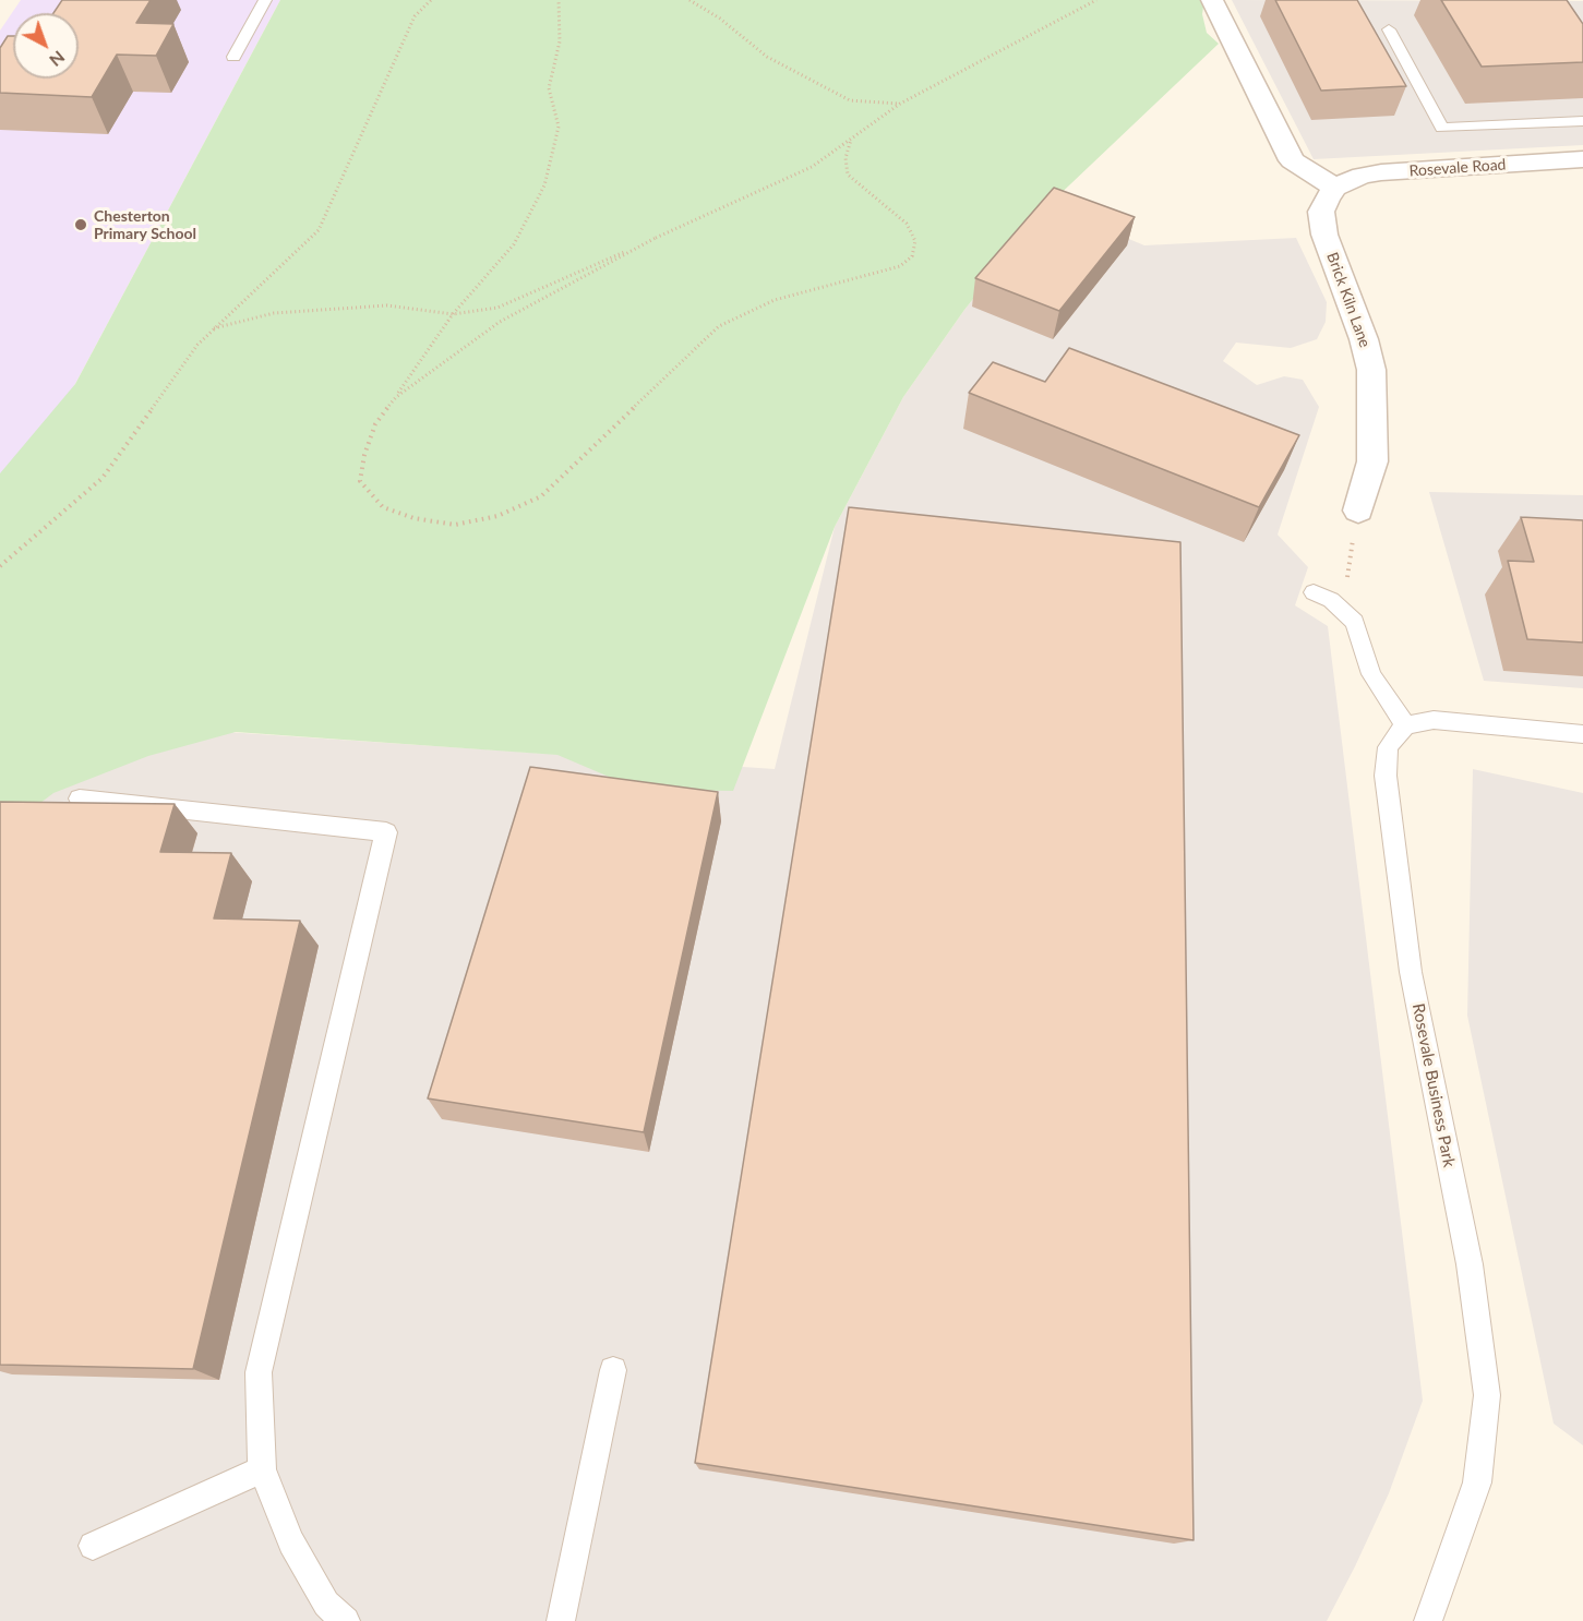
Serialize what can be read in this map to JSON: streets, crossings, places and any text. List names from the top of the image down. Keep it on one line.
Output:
{"streets":{"street":["Rosevale Road","Brick Kiln Lane"],"lane":["Rosevale Business Park"]},"crossings":[["Rosevale Road","Brick Kiln Lane"]],"places":["Chesterton Primary School"],"north":"bottom right"}
